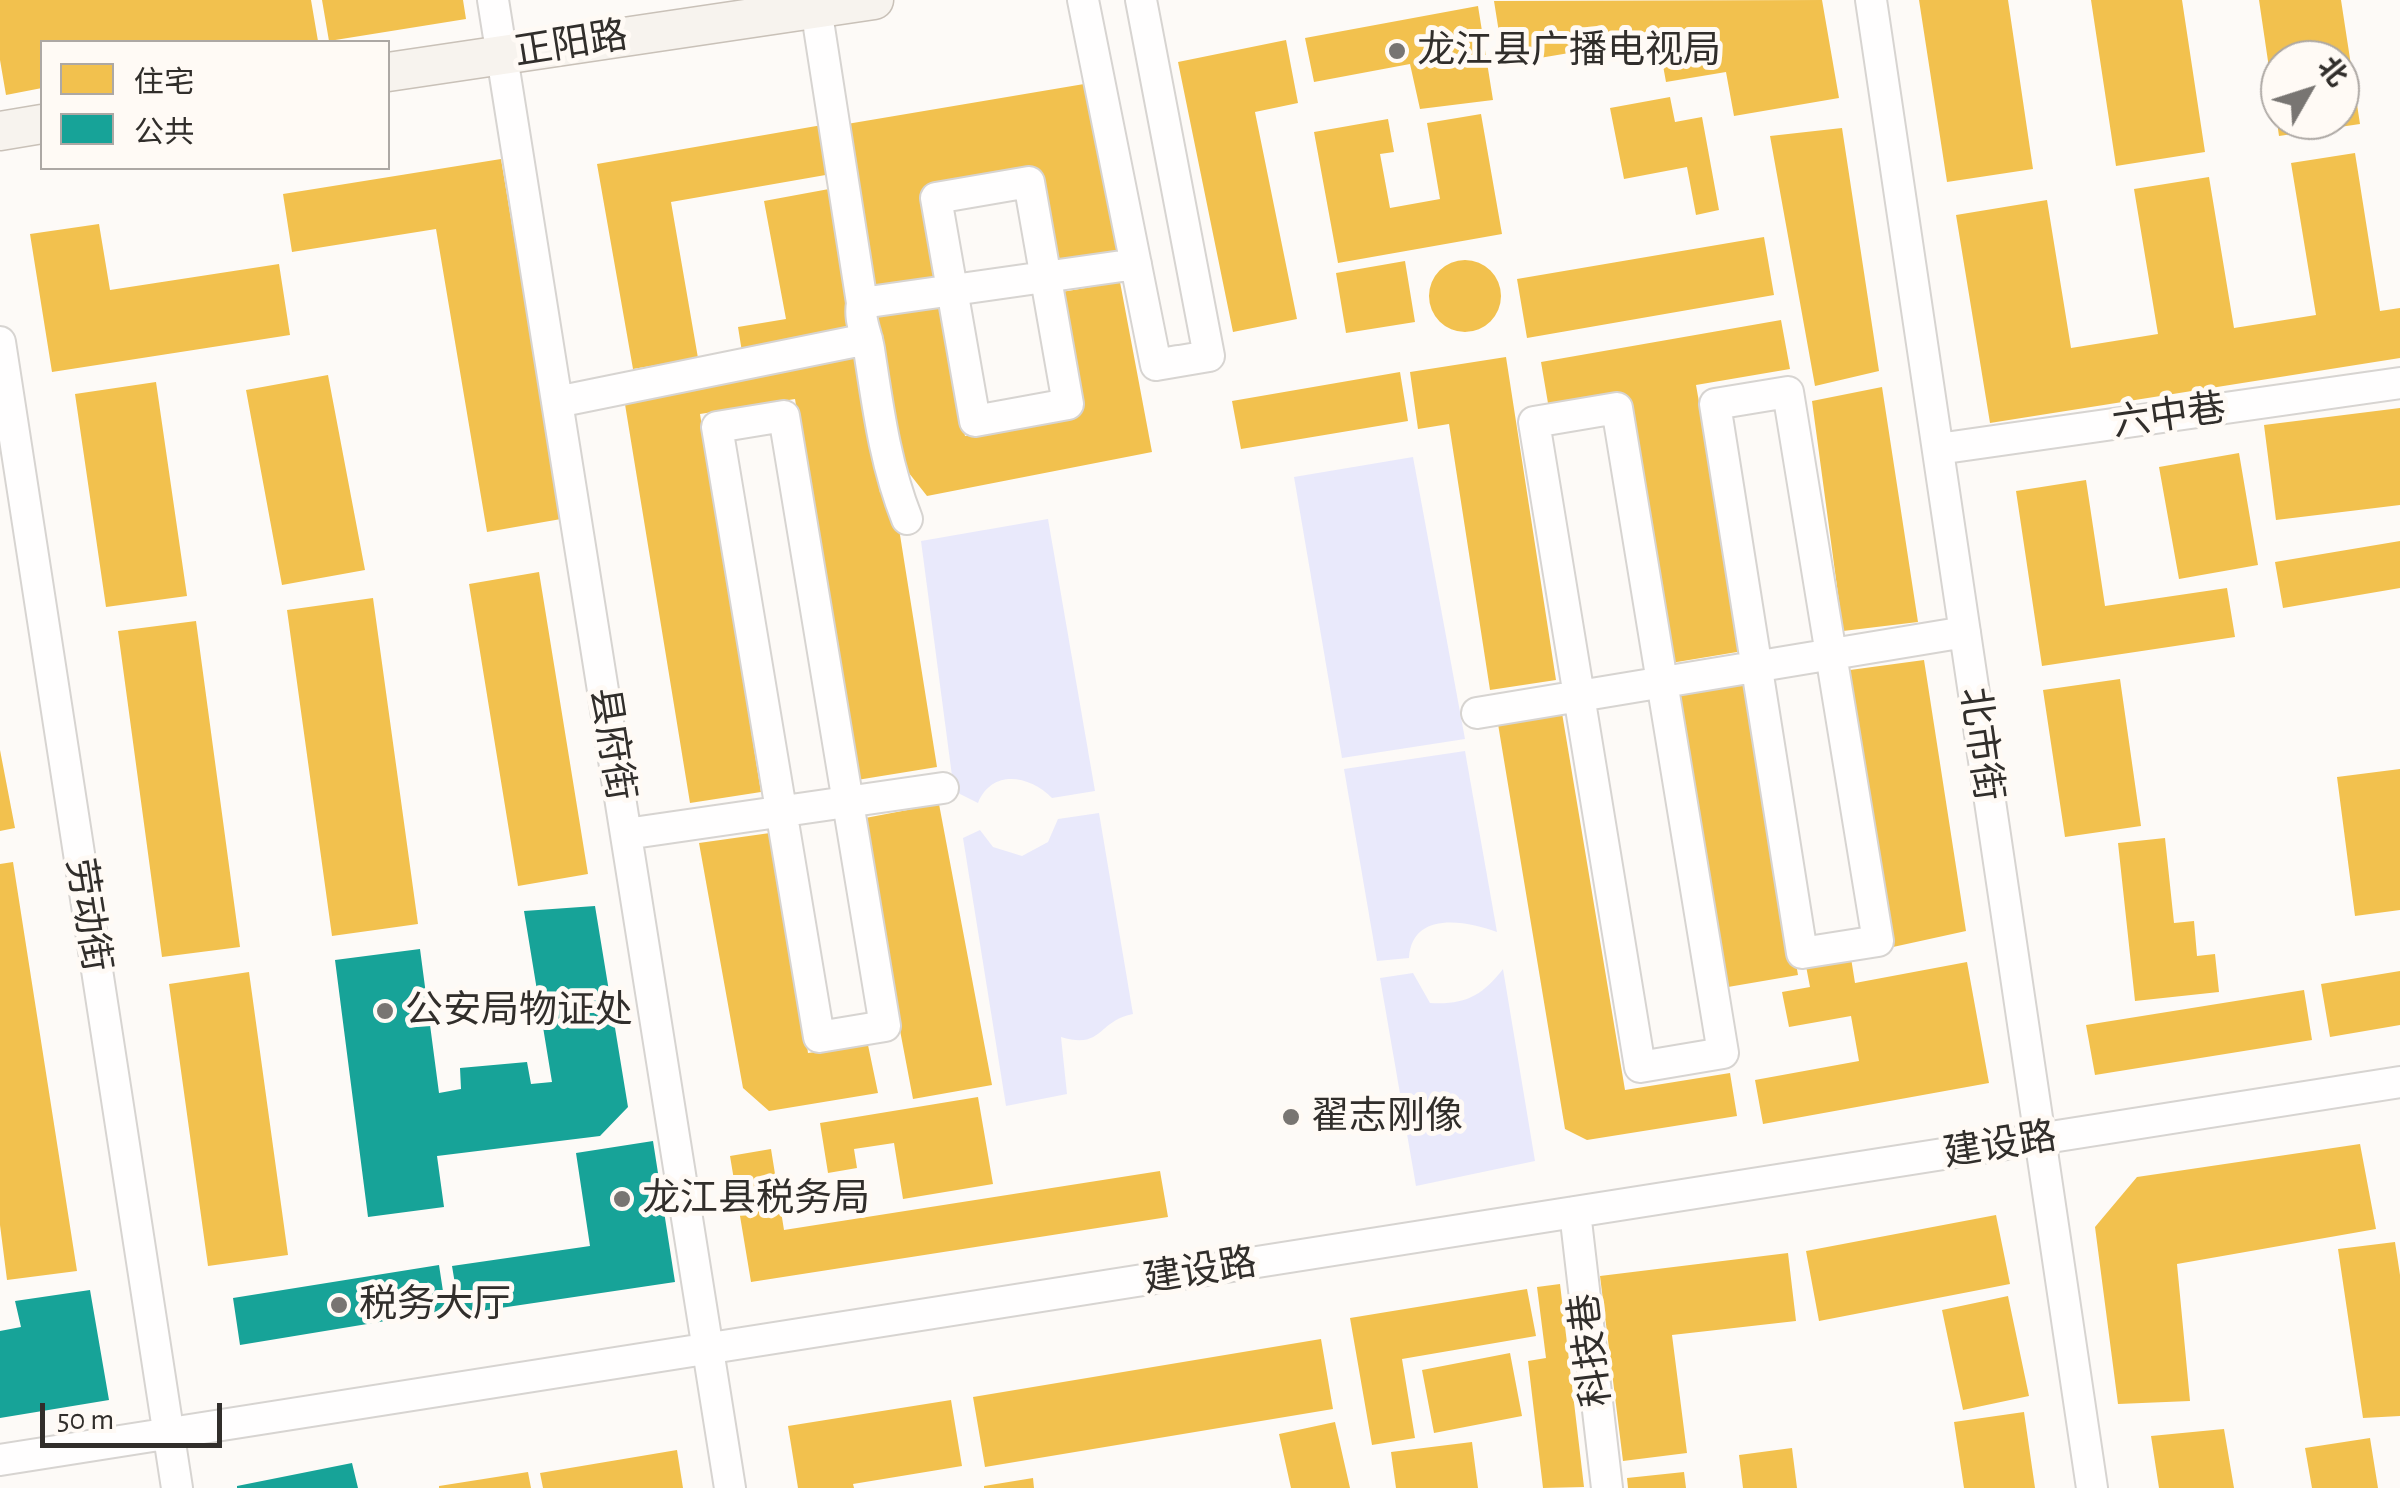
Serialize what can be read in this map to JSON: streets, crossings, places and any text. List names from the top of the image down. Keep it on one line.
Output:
{"streets":{"main road":["正阳路"],"street":["六中巷","县府街","北市街","劳动街","建设路","科技巷"]},"crossings":[["正阳路","县府街"],["六中巷","北市街"],["县府街","建设路"],["北市街","建设路"],["劳动街","建设路"],["建设路","科技巷"]],"places":["龙江县广播电视局","公安局物证处","翟志刚像","龙江县税务局","税务大厅"],"legend":["住宅","公共"],"scale_bar":"50 m","north":"top right"}
